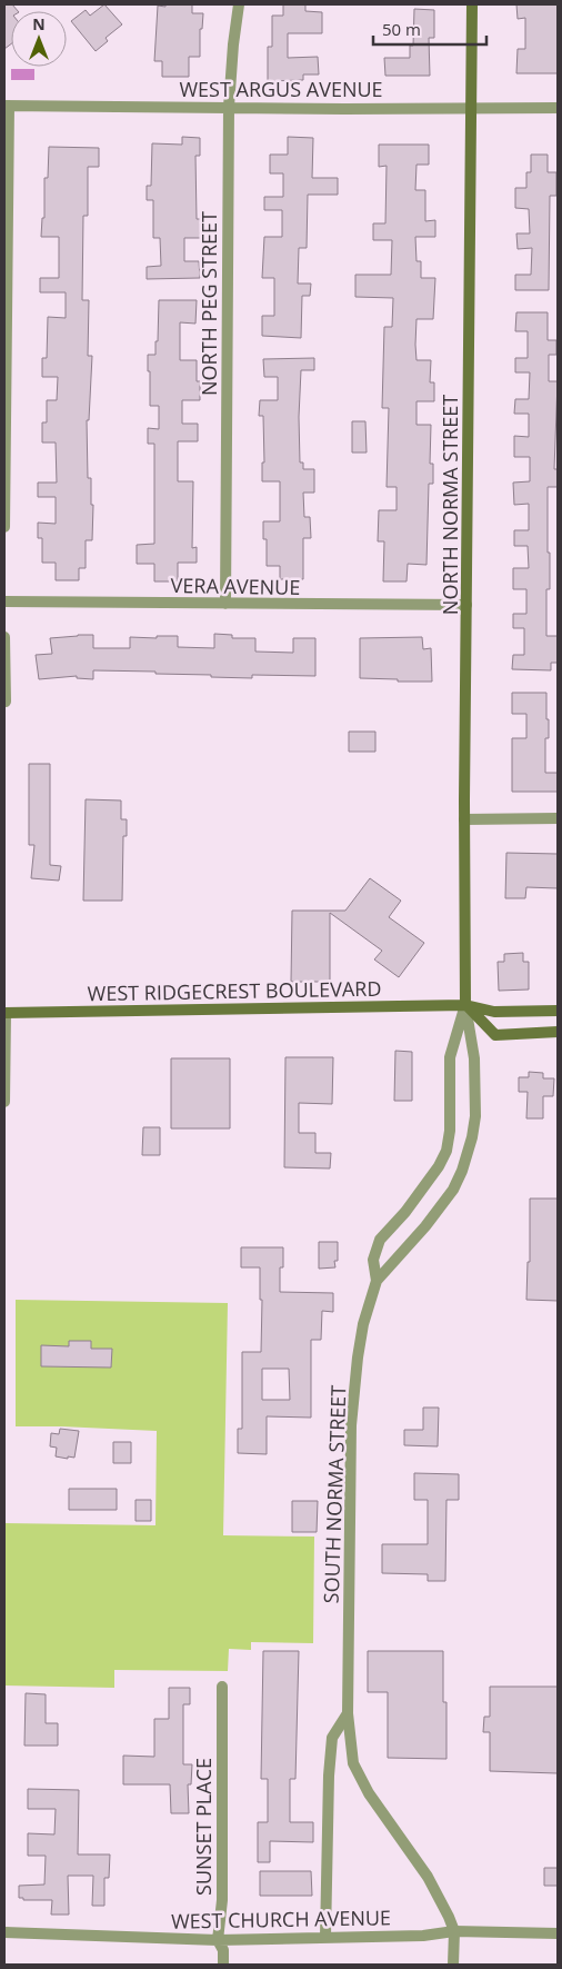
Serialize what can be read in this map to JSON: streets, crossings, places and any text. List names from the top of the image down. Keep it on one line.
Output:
{"streets":{"main road":["NORTH NORMA STREET","WEST RIDGECREST BOULEVARD"],"street":["WEST ARGUS AVENUE","NORTH PEG STREET","VERA AVENUE","SOUTH NORMA STREET","SUNSET PLACE","WEST CHURCH AVENUE"]},"crossings":[["WEST ARGUS AVENUE","NORTH PEG STREET"],["WEST ARGUS AVENUE","NORTH NORMA STREET"],["NORTH PEG STREET","VERA AVENUE"],["NORTH NORMA STREET","VERA AVENUE"],["NORTH NORMA STREET","WEST RIDGECREST BOULEVARD"],["NORTH NORMA STREET","SOUTH NORMA STREET"],["WEST RIDGECREST BOULEVARD","SOUTH NORMA STREET"],["SOUTH NORMA STREET","WEST CHURCH AVENUE"],["SUNSET PLACE","WEST CHURCH AVENUE"]],"scale_bar":"50 m","north":"top"}
